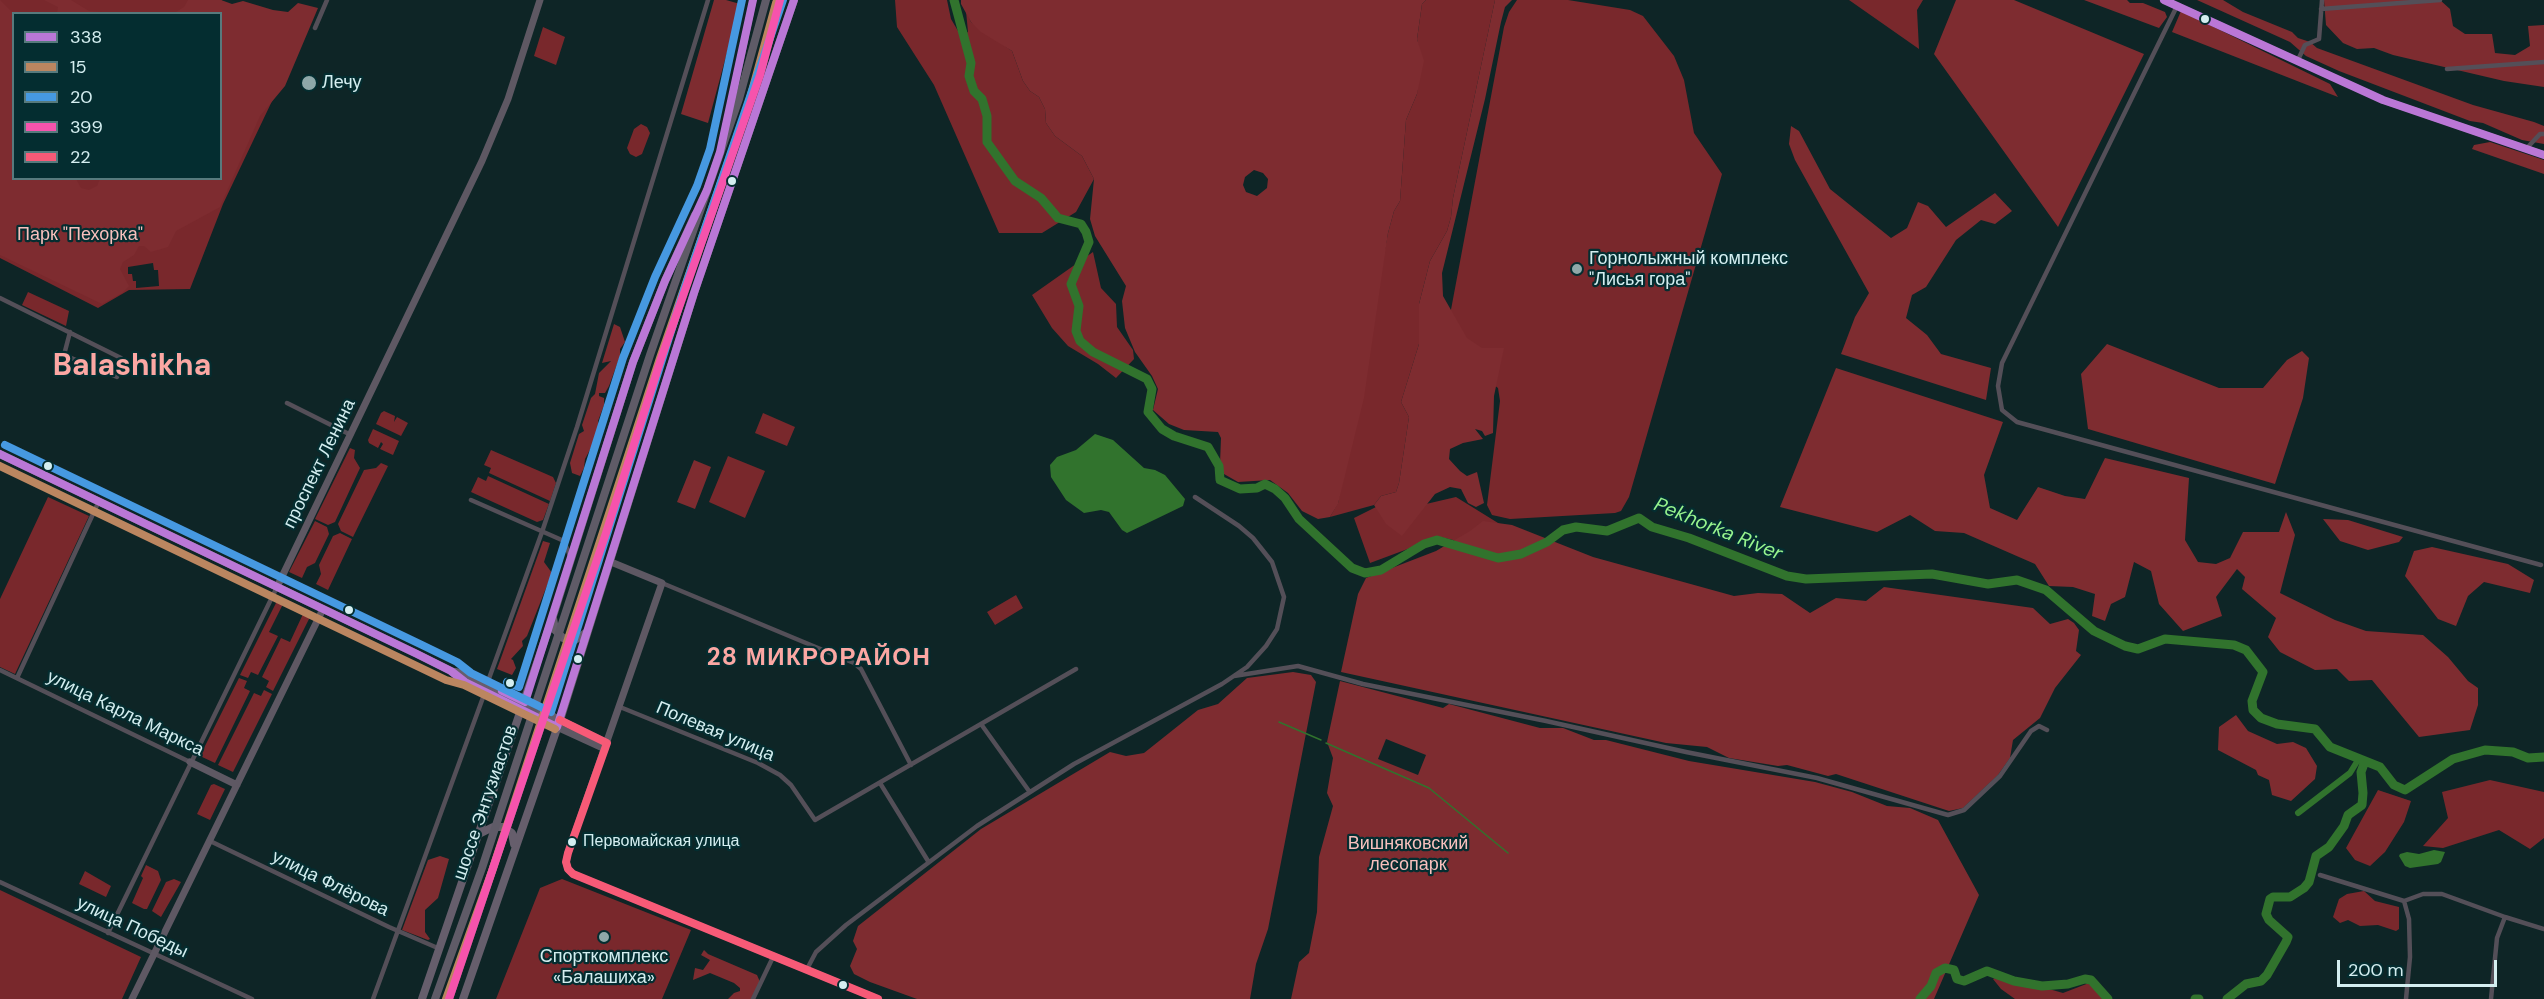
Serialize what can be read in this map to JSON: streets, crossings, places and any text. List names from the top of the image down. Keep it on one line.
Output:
{"streets":{"highway":["шоссе Энтузиастов"],"main road":["проспект Ленина","улица Карла Маркса"],"street":["Полевая улица","улица Флёрова","улица Победы"]},"crossings":[["проспект Ленина","улица Карла Маркса"],["проспект Ленина","улица Победы"]],"districts":["Balashikha","28 МИКРОРАЙОН"],"water":["Pekhorka River"],"parks":["Парк \"Пехорка\"","Вишняковский лесопарк"],"places":["Лечу","Горнолыжный комплекс \"Лисья гора\"","Первомайская улица","Спорткомплекс «Балашиха»"],"lines":["transit line 338","transit line 20","transit line 399","transit line 15","transit line 22"],"legend":["338","15","20","399","22"],"scale_bar":"200 m"}
